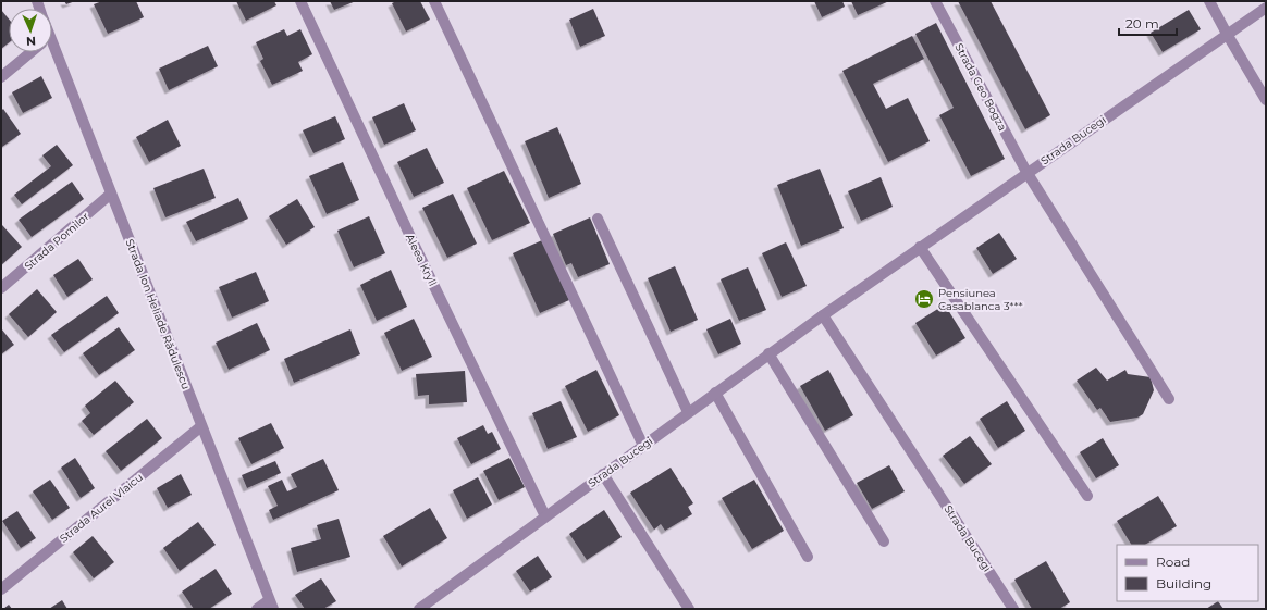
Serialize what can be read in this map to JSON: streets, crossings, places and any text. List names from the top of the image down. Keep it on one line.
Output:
{"streets":{"street":["Strada Geo Bogza","Strada Bucegi","Strada Pomilor","Aleea Kryll","Strada Ion Heliade Rădulescu","Strada Aurel Vlaicu"]},"crossings":[["Strada Geo Bogza","Strada Bucegi"],["Strada Bucegi","Aleea Kryll"],["Strada Pomilor","Strada Ion Heliade Rădulescu"],["Strada Ion Heliade Rădulescu","Strada Aurel Vlaicu"]],"places":{"hotel":["Pensiunea Casablanca 3***"]},"legend":["Road","Building"],"scale_bar":"20 m","north":"bottom"}
